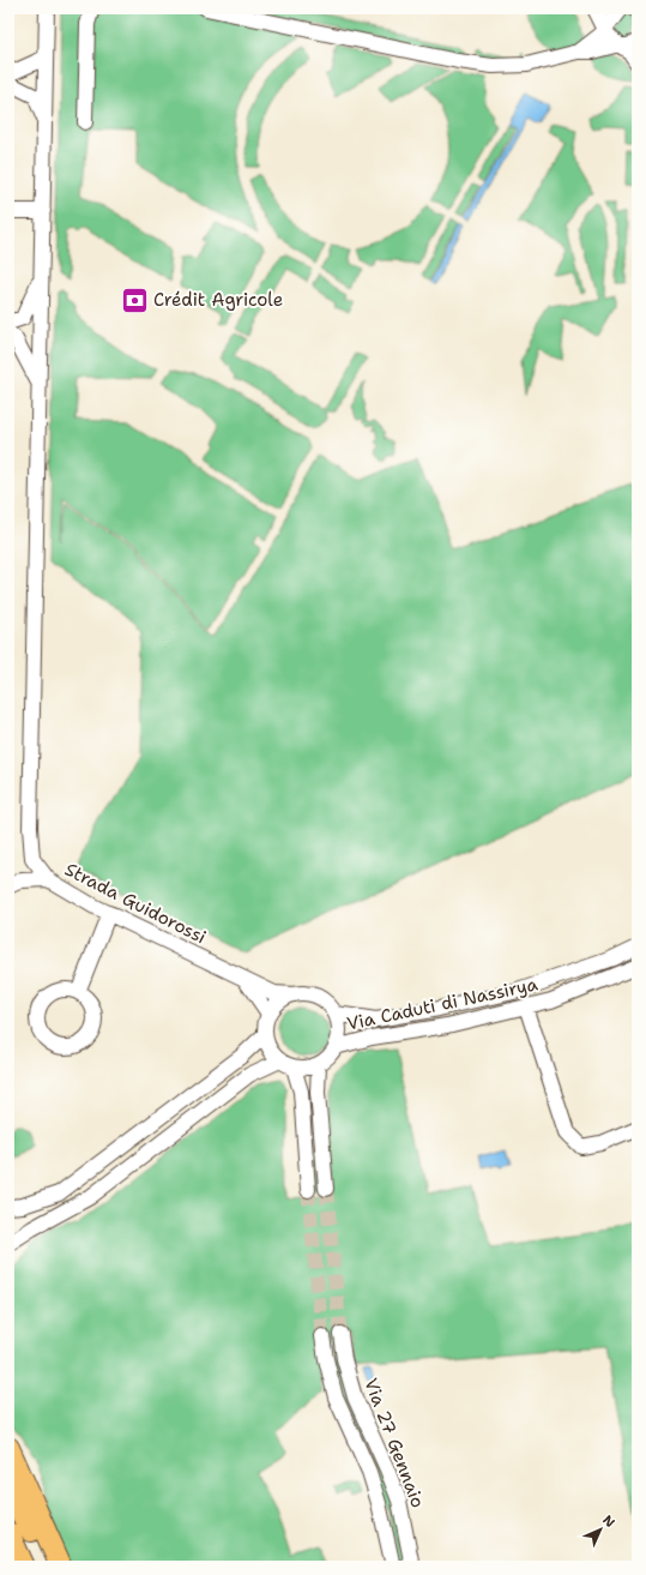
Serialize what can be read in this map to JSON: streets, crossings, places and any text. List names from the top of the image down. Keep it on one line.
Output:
{"streets":{"street":["Strada Guidorossi","Via Caduti di Nassirya","Via 27 Gennaio"]},"crossings":[["Strada Guidorossi","Via Caduti di Nassirya"]],"places":{"bank":["Crédit Agricole"]},"north":"top right"}
